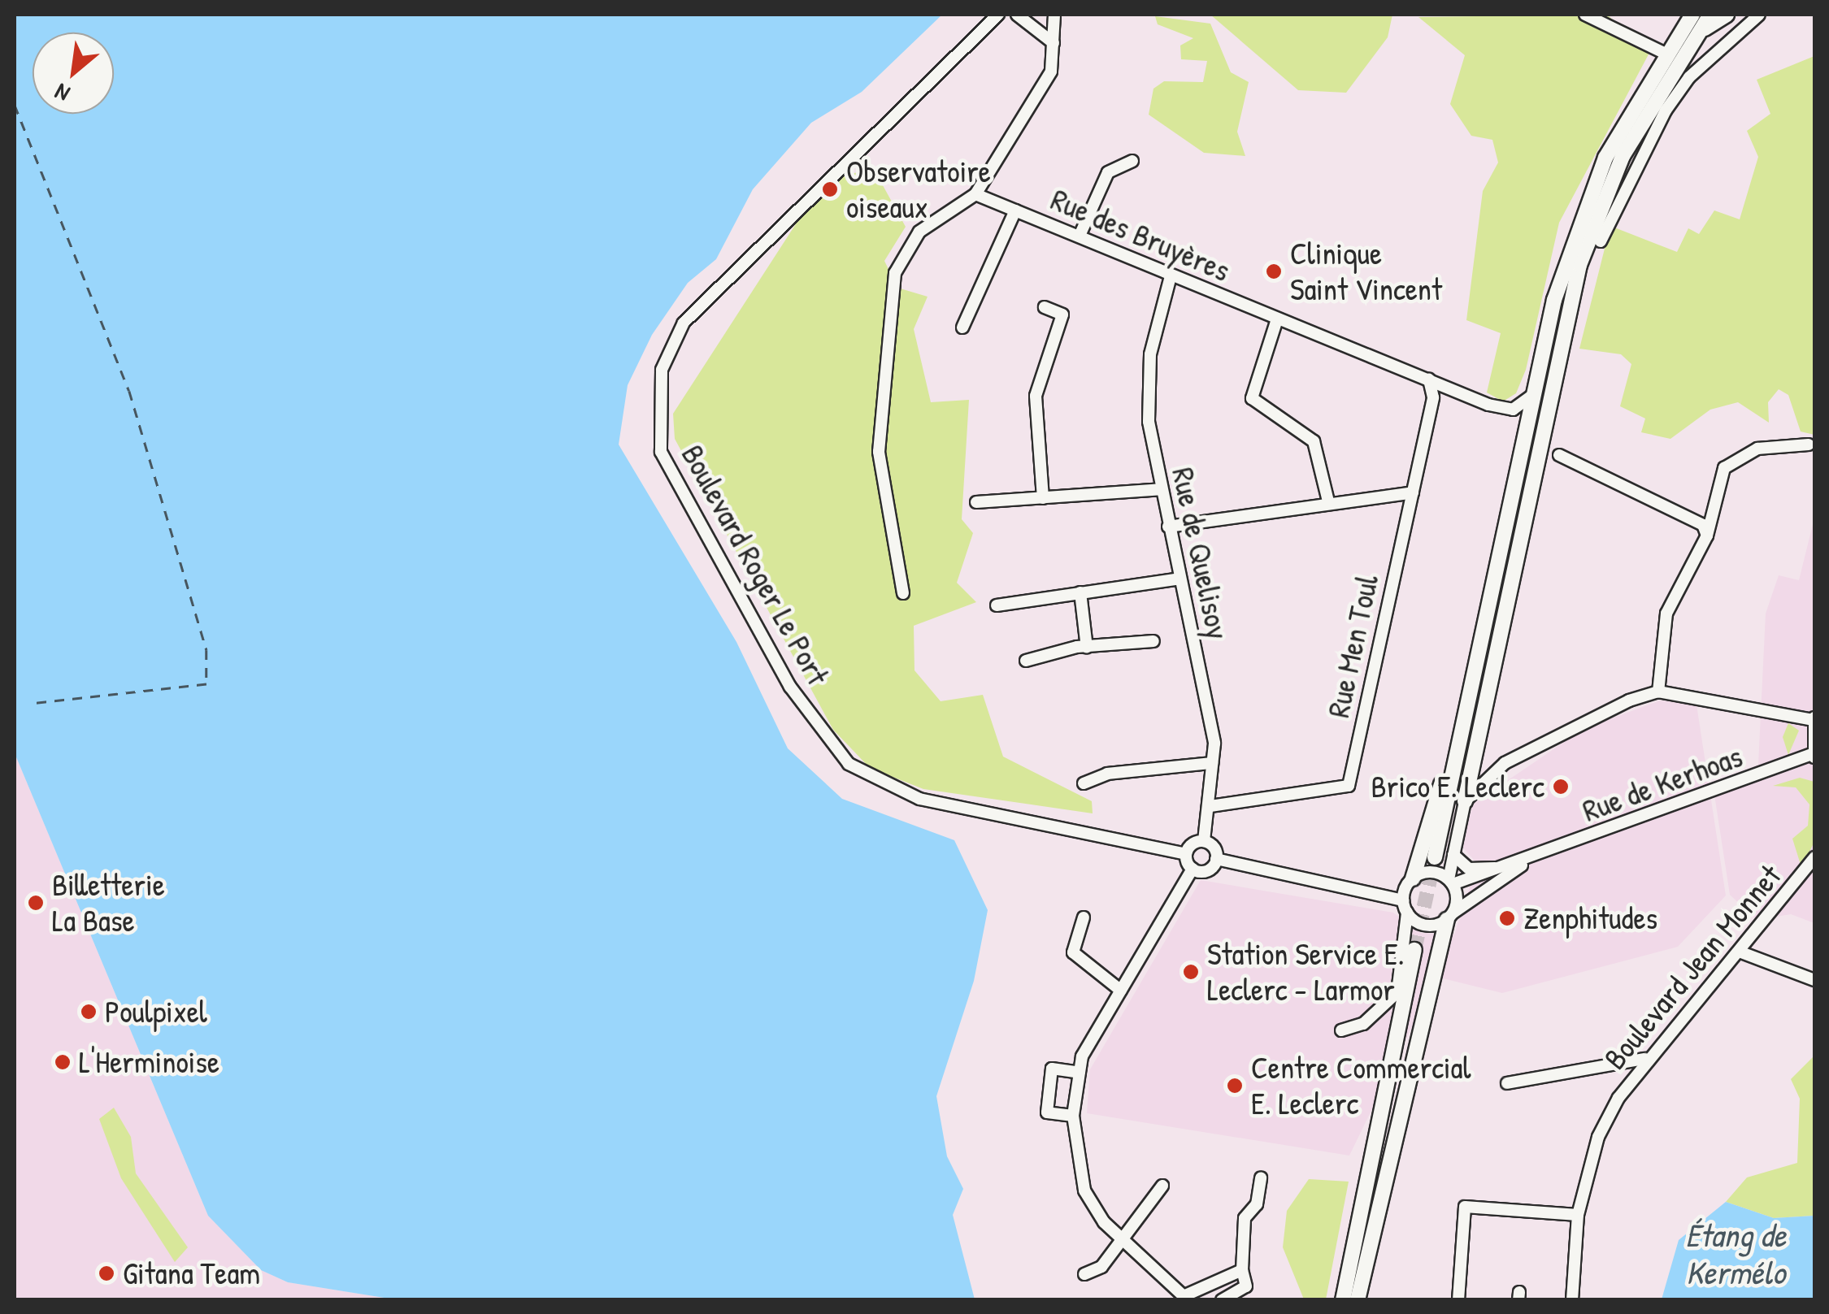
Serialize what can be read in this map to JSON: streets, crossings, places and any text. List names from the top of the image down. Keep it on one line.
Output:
{"streets":{"street":["Rue des Bruyères","Rue de Quelisoy","Boulevard Roger Le Port","Rue Men Toul","Rue de Kerhoas","Boulevard Jean Monnet"]},"crossings":[["Rue des Bruyères","Rue de Quelisoy"],["Rue des Bruyères","Rue Men Toul"],["Rue de Quelisoy","Rue Men Toul"]],"water":["Étang de Kermélo"],"places":["Observatoire oiseaux","Clinique Saint Vincent","Brico E. Leclerc","Billetterie La Base","Zenphitudes","Station Service E. Leclerc - Larmor","Poulpixel","L'Herminoise","Centre Commercial E. Leclerc","Gitana Team"],"north":"bottom left"}
